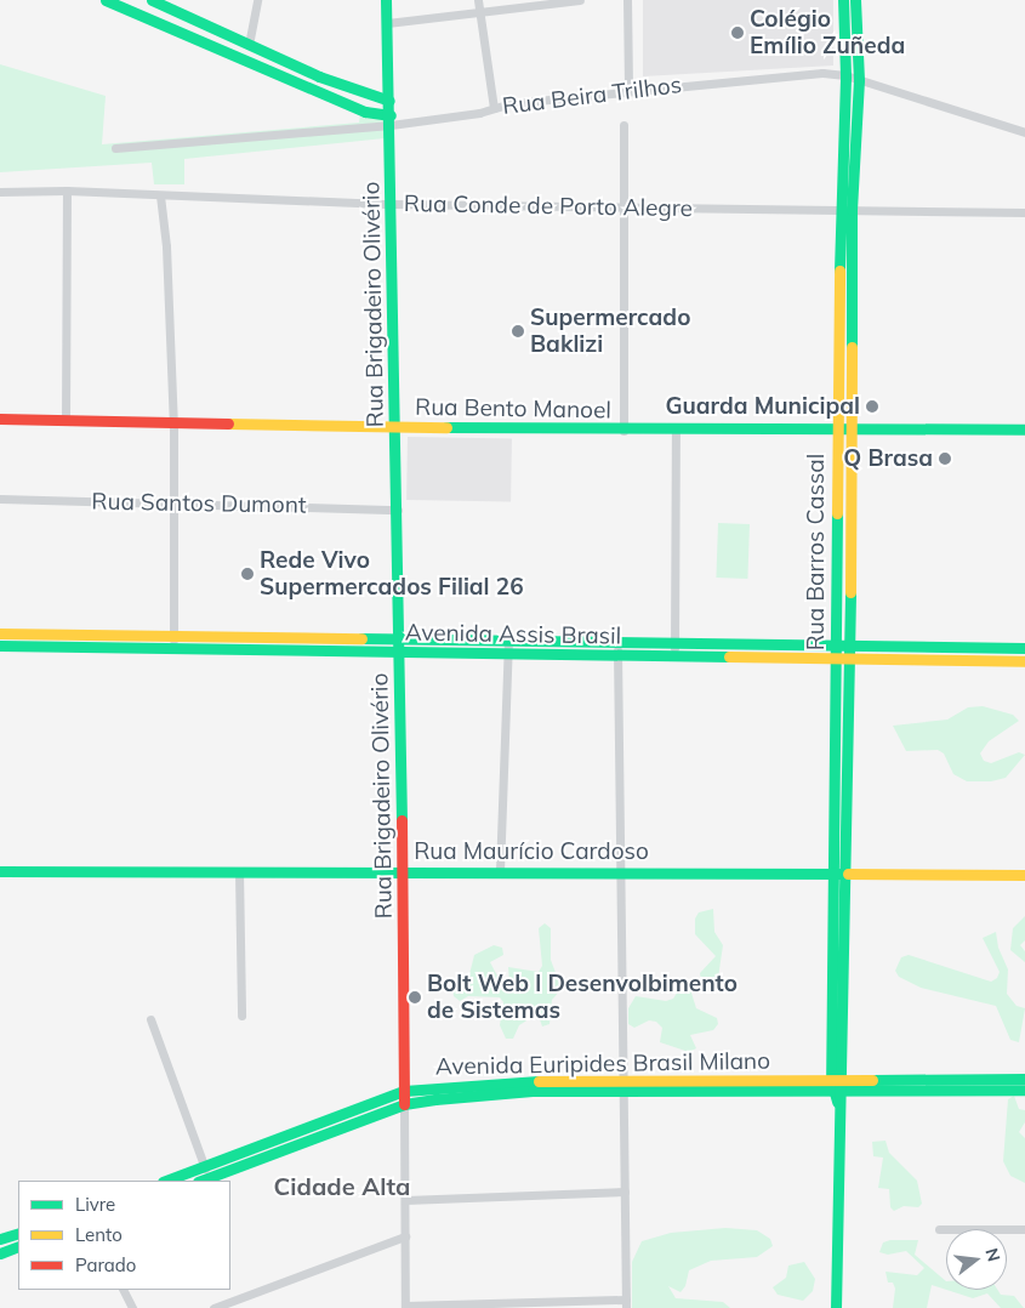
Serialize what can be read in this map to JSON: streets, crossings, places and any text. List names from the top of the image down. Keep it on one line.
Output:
{"streets":{"street":["Rua Beira Trilhos","Rua Conde de Porto Alegre","Rua Brigadeiro Olivério","Rua Bento Manoel","Rua Santos Dumont","Rua Barros Cassal","Avenida Assis Brasil","Rua Maurício Cardoso","Avenida Euripides Brasil Milano"]},"crossings":[["Rua Beira Trilhos","Rua Brigadeiro Olivério"],["Rua Beira Trilhos","Rua Barros Cassal"],["Rua Conde de Porto Alegre","Rua Brigadeiro Olivério"],["Rua Conde de Porto Alegre","Rua Barros Cassal"],["Rua Brigadeiro Olivério","Rua Bento Manoel"],["Rua Brigadeiro Olivério","Rua Santos Dumont"],["Rua Brigadeiro Olivério","Avenida Assis Brasil"],["Rua Brigadeiro Olivério","Rua Maurício Cardoso"],["Rua Brigadeiro Olivério","Avenida Euripides Brasil Milano"],["Rua Bento Manoel","Rua Barros Cassal"],["Rua Barros Cassal","Avenida Assis Brasil"],["Rua Barros Cassal","Rua Maurício Cardoso"],["Rua Barros Cassal","Avenida Euripides Brasil Milano"]],"districts":["Cidade Alta"],"places":["Colégio Emílio Zuñeda","Supermercado Baklizi","Guarda Municipal","Q Brasa","Rede Vivo Supermercados Filial 26","Bolt Web l Desenvolbimento de Sistemas"],"legend":["Livre","Lento","Parado"],"north":"right"}
